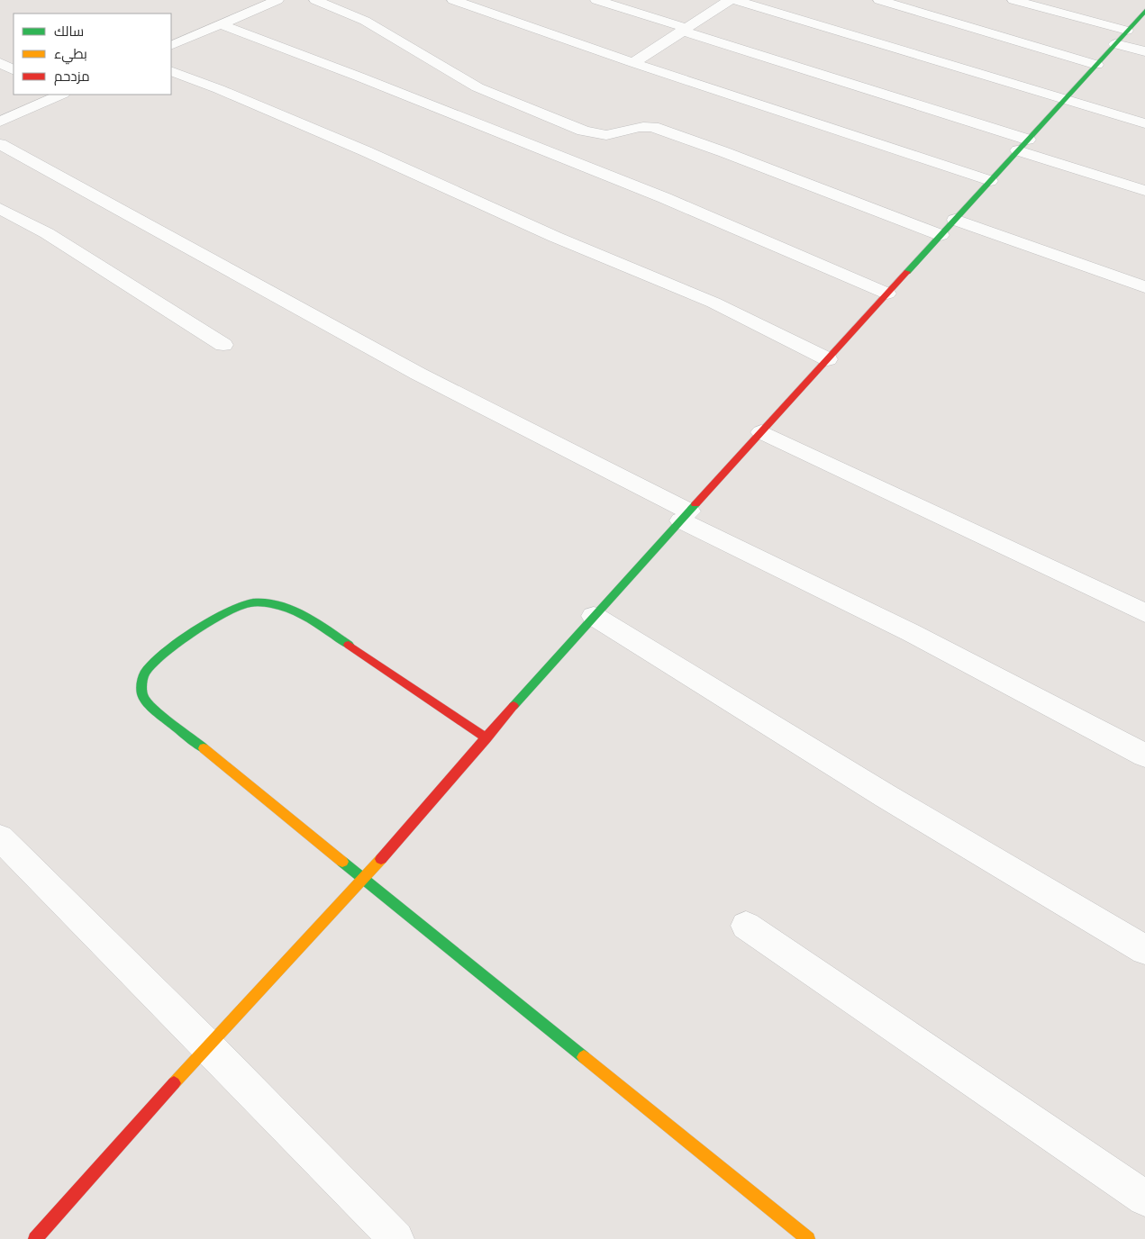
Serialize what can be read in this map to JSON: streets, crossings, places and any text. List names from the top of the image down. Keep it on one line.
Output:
{"legend":["سالك","بطيء","مزدحم"]}
